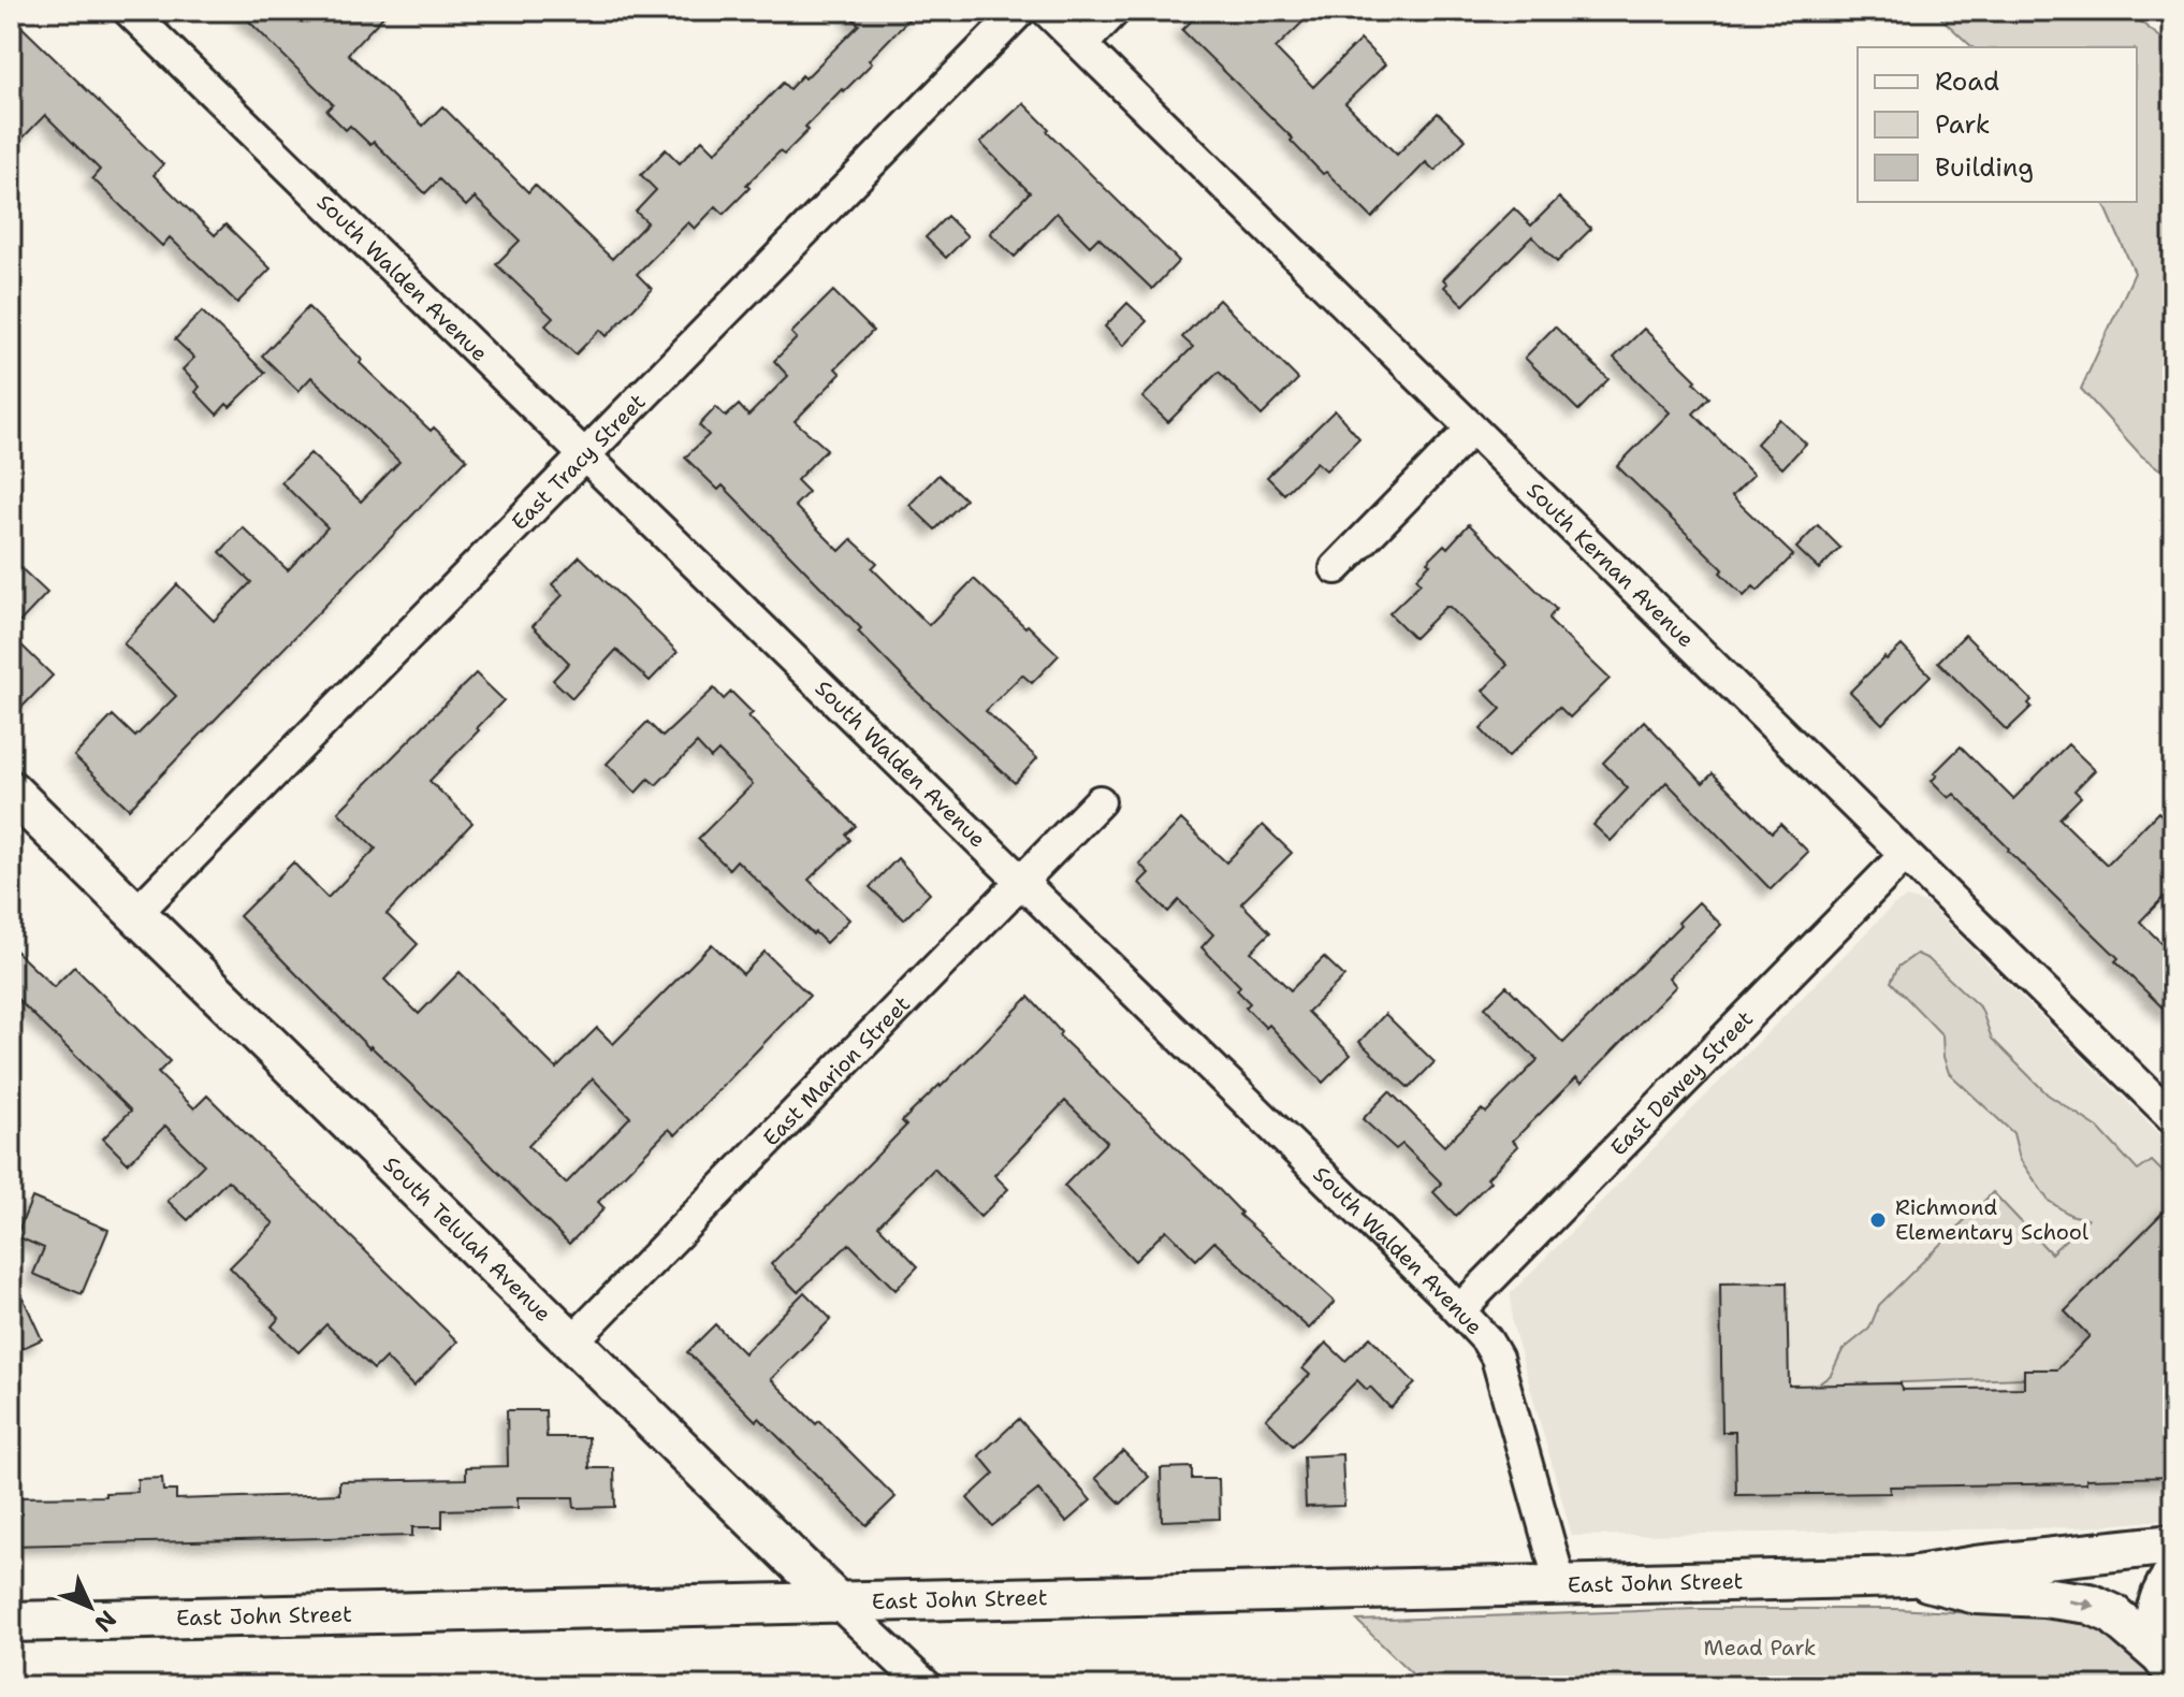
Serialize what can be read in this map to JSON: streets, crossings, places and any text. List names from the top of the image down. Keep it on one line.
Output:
{"streets":{"street":["South Walden Avenue","East Tracy Street","South Kernan Avenue","East Marion Street","East Dewey Street","South Telulah Avenue","East John Street"]},"crossings":[["South Walden Avenue","East Tracy Street"],["South Walden Avenue","East Marion Street"],["South Walden Avenue","East Dewey Street"],["South Walden Avenue","East John Street"],["East Tracy Street","South Telulah Avenue"],["South Kernan Avenue","East Dewey Street"],["East Marion Street","South Telulah Avenue"],["South Telulah Avenue","East John Street"]],"parks":["Mead Park"],"places":["Richmond Elementary School"],"legend":["Road","Park","Building"],"north":"bottom right"}
